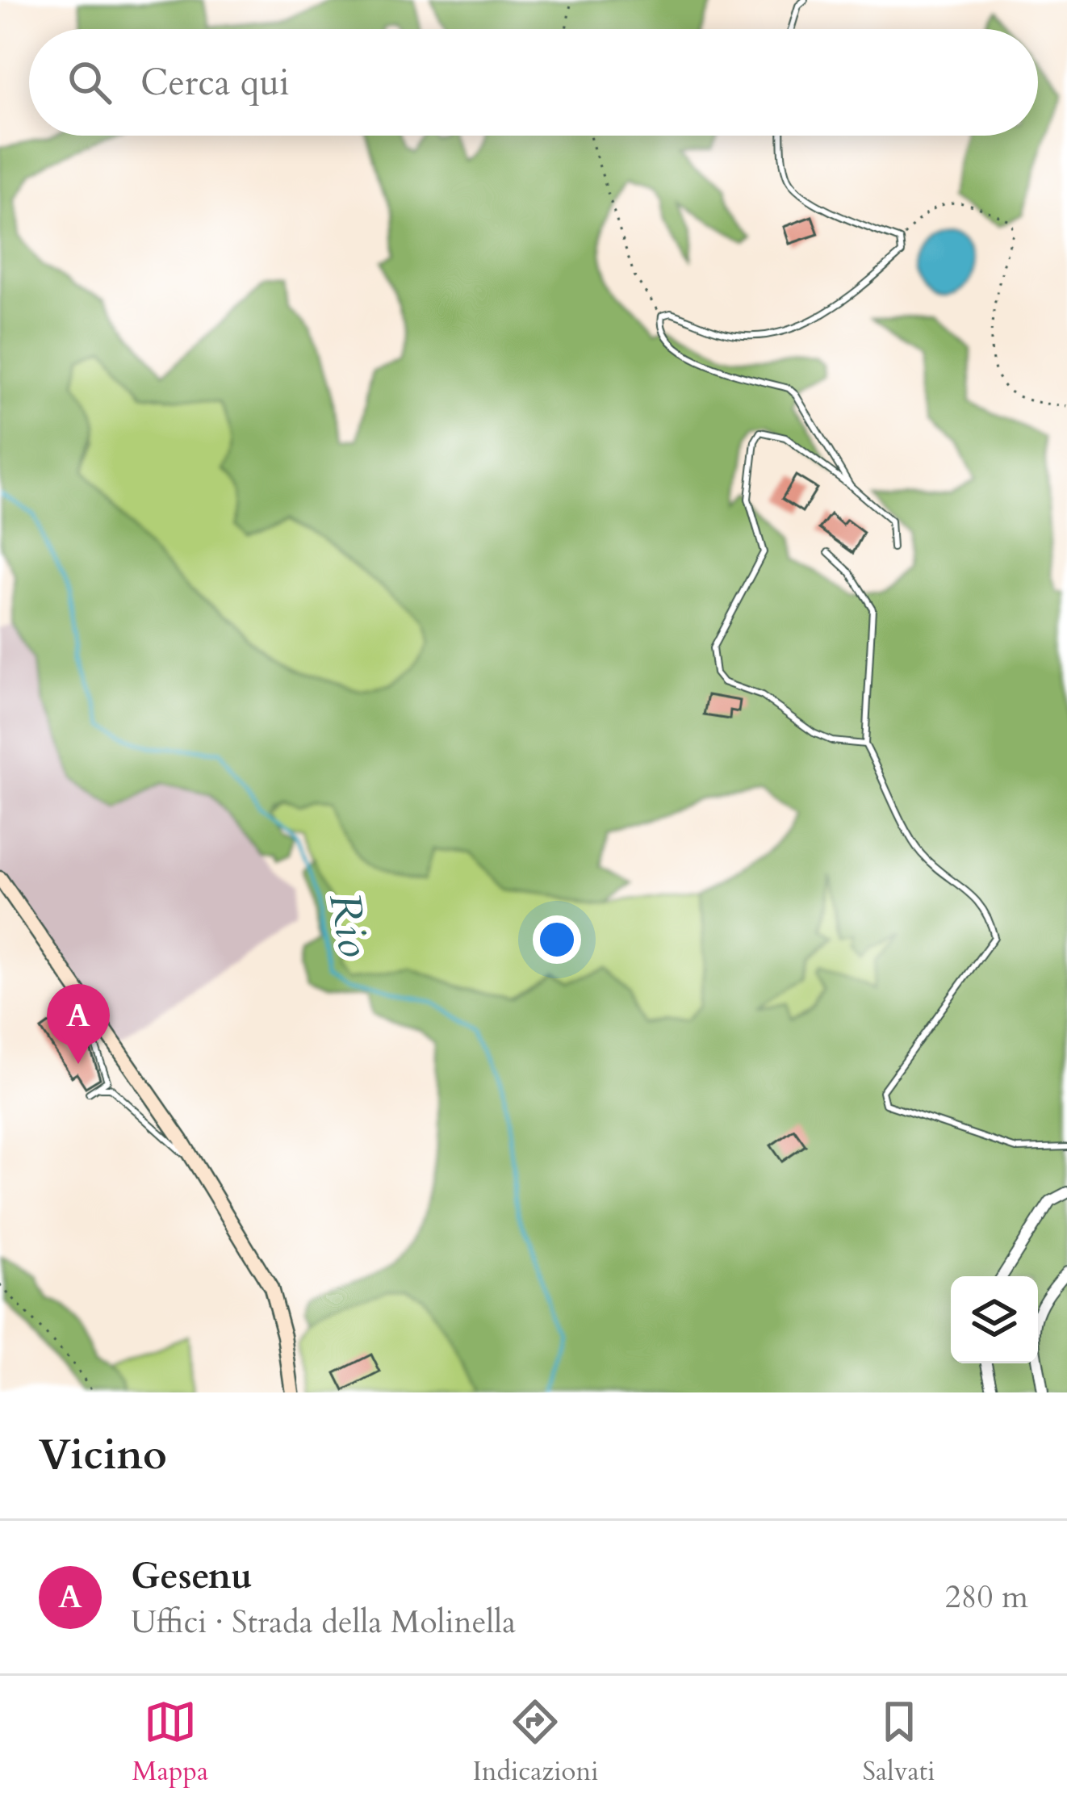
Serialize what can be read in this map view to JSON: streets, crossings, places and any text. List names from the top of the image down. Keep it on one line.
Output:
{"water":["Rio"],"page":{"search":"Cerca qui","pins":"A","heading":"Vicino","list":[{"mark":"A","name":"Gesenu","note":"Uffici · Strada della Molinella","value":"280 m"}],"nav":["Mappa","Indicazioni","Salvati"]}}
